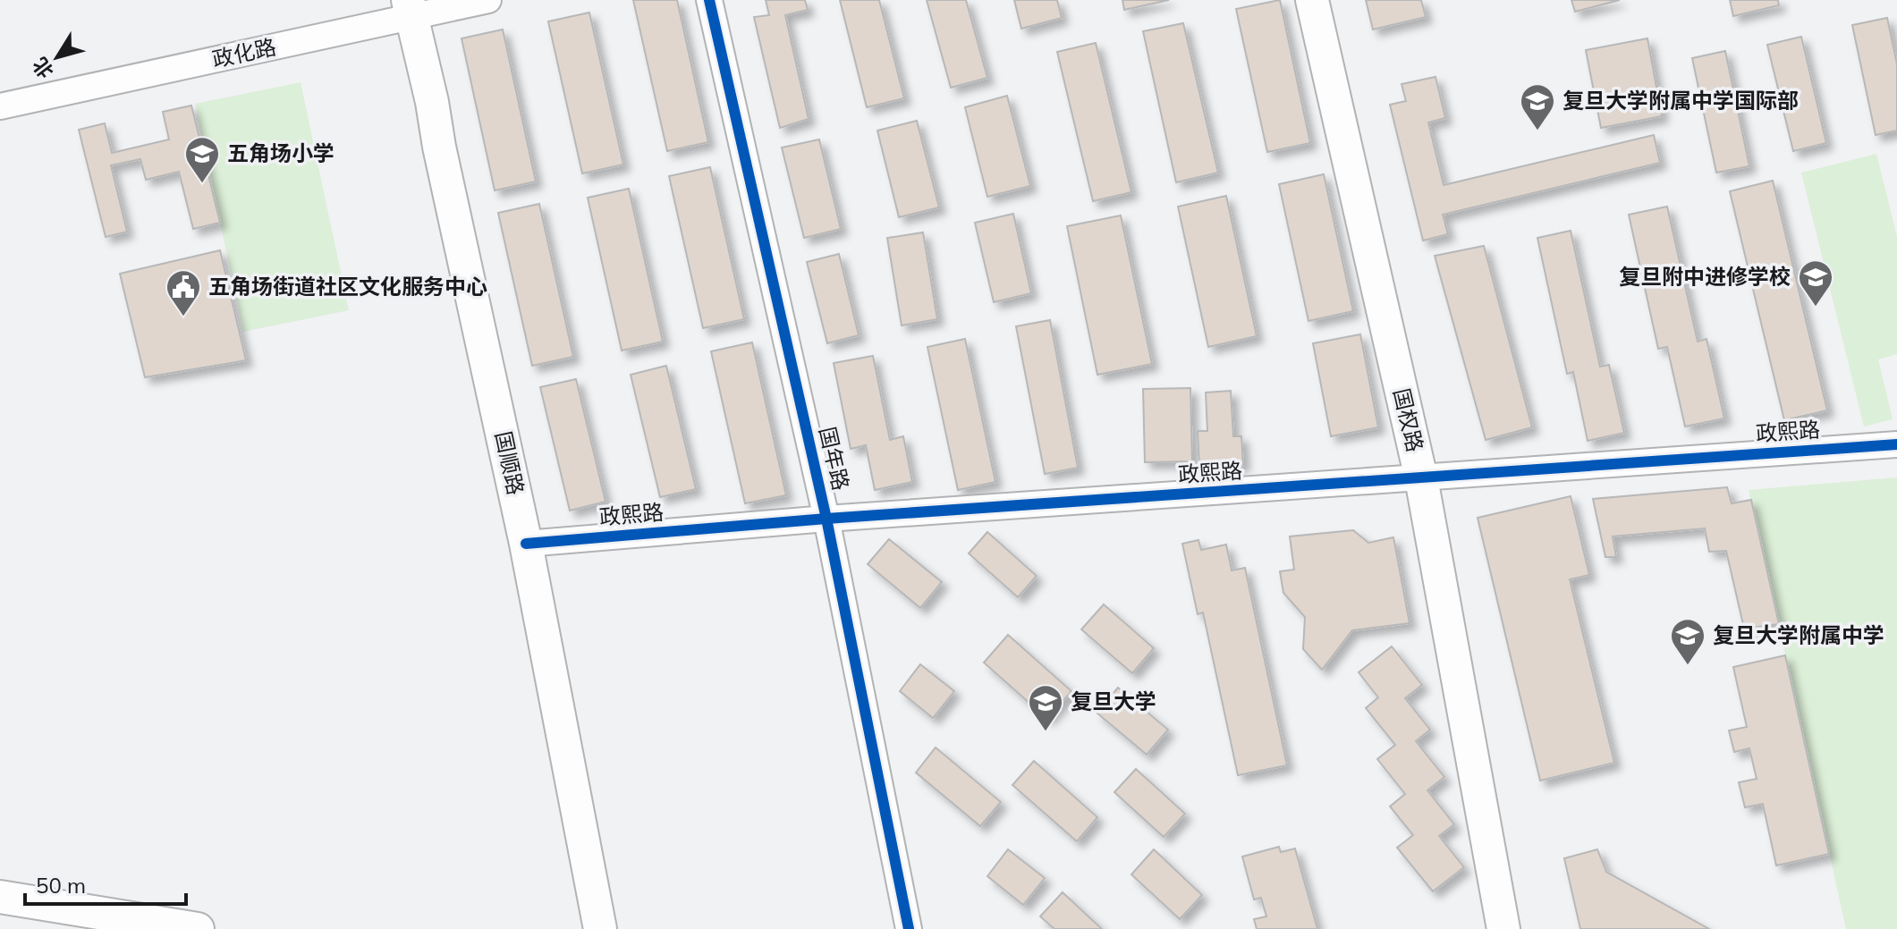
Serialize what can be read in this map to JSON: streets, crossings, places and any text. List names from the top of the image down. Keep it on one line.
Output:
{"streets":{"street":["政化路","国权路","政熙路","国年路","国顺路"]},"crossings":[["政化路","国顺路"],["国权路","政熙路"],["政熙路","国年路"],["政熙路","国顺路"]],"places":{"school or university":["复旦大学附属中学国际部","五角场小学","复旦附中进修学校","复旦大学附属中学","复旦大学"],"public building":["五角场街道社区文化服务中心"]},"scale_bar":"50 m","north":"bottom left"}
